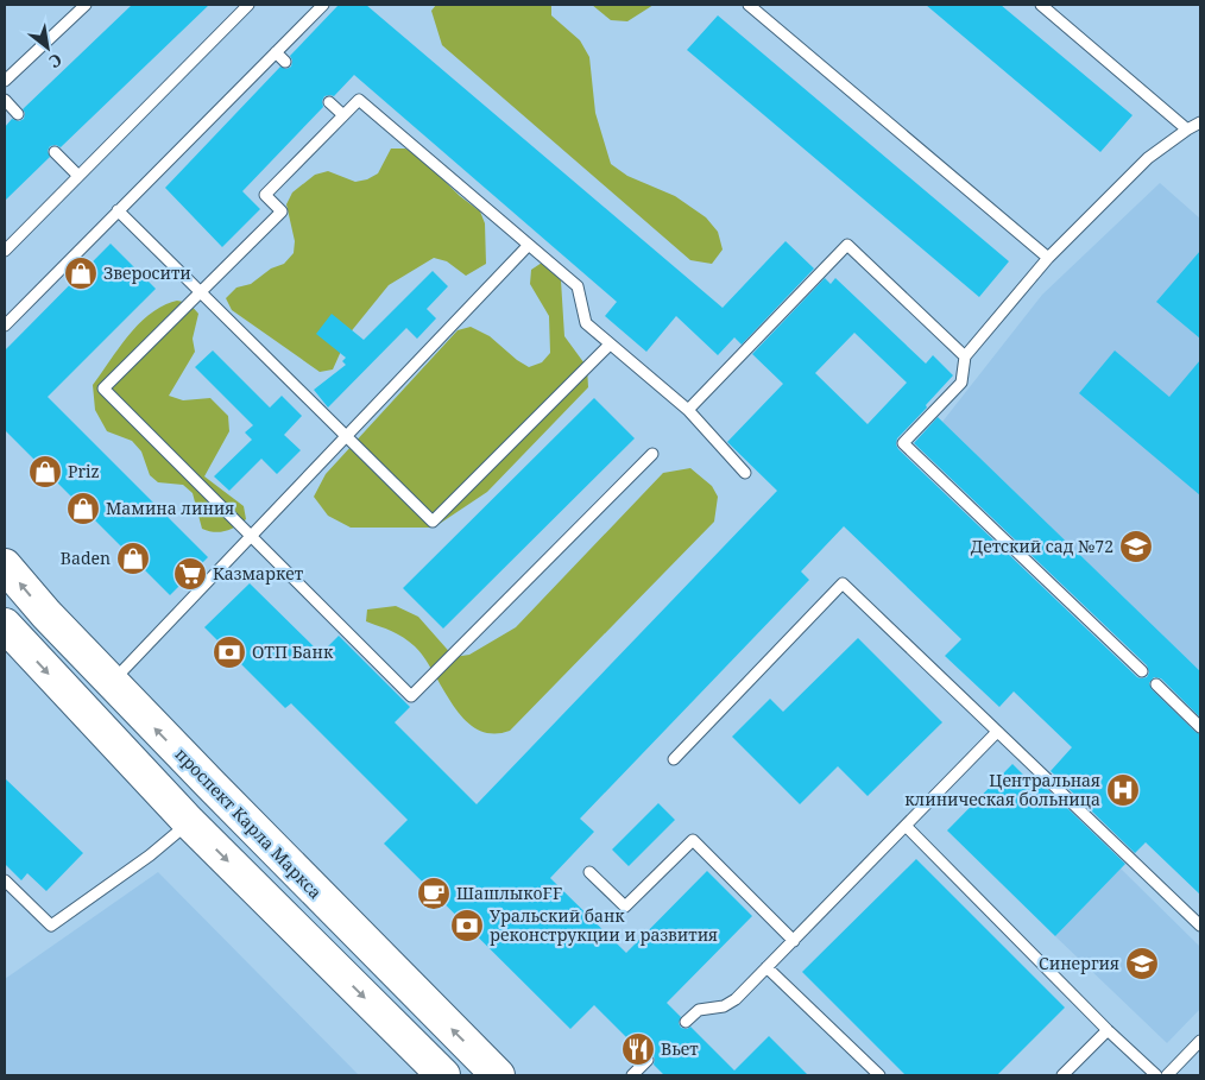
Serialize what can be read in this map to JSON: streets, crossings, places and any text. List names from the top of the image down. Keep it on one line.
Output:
{"streets":{"main road":["проспект Карла Маркса"]},"places":{"shop":["Зверосити","Priz","Мамина линия","Baden"],"school or university":["Детский сад №72","Синергия"],"supermarket":["Казмаркет"],"bank":["ОТП Банк","Уральский банк реконструкции и развития"],"hospital":["Центральная клиническая больница"],"cafe":["ШашлыкoFF"],"restaurant":["Вьет"]},"north":"bottom right"}
